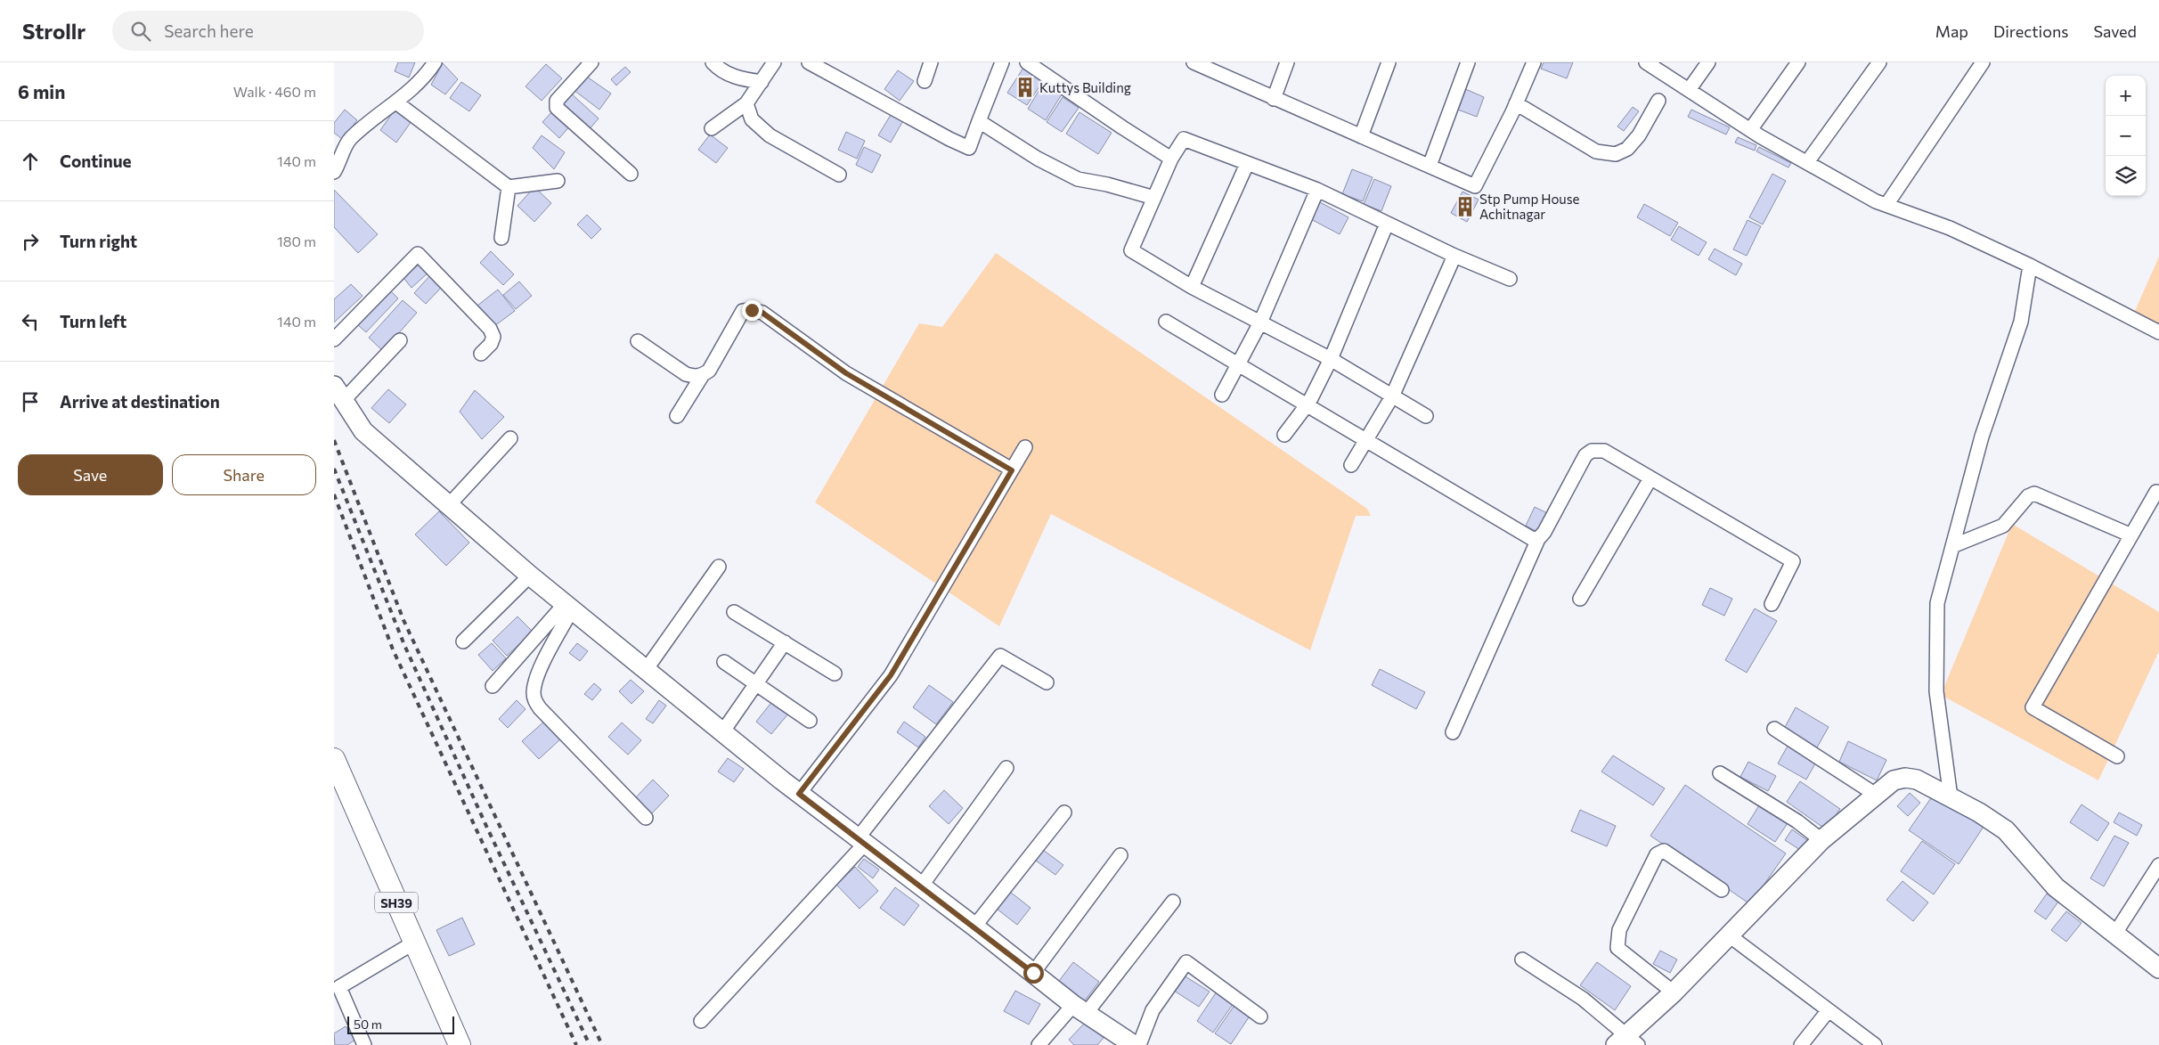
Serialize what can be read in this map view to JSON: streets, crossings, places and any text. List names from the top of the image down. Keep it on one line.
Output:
{"streets":{"main road":["SH39"]},"places":{"building":["Kuttys Building","Stp Pump House Achitnagar"]},"scale_bar":"50 m","page":{"header":"Strollr","search":"Search here","nav":["Map","Directions","Saved"],"heading":["6 min","Walk · 460 m"],"map_buttons":["+","−"],"list":[["Continue","140 m"],["Turn right","180 m"],["Turn left","140 m"],"Arrive at destination"],"buttons":["Save","Share"],"scale":"50 m"}}
